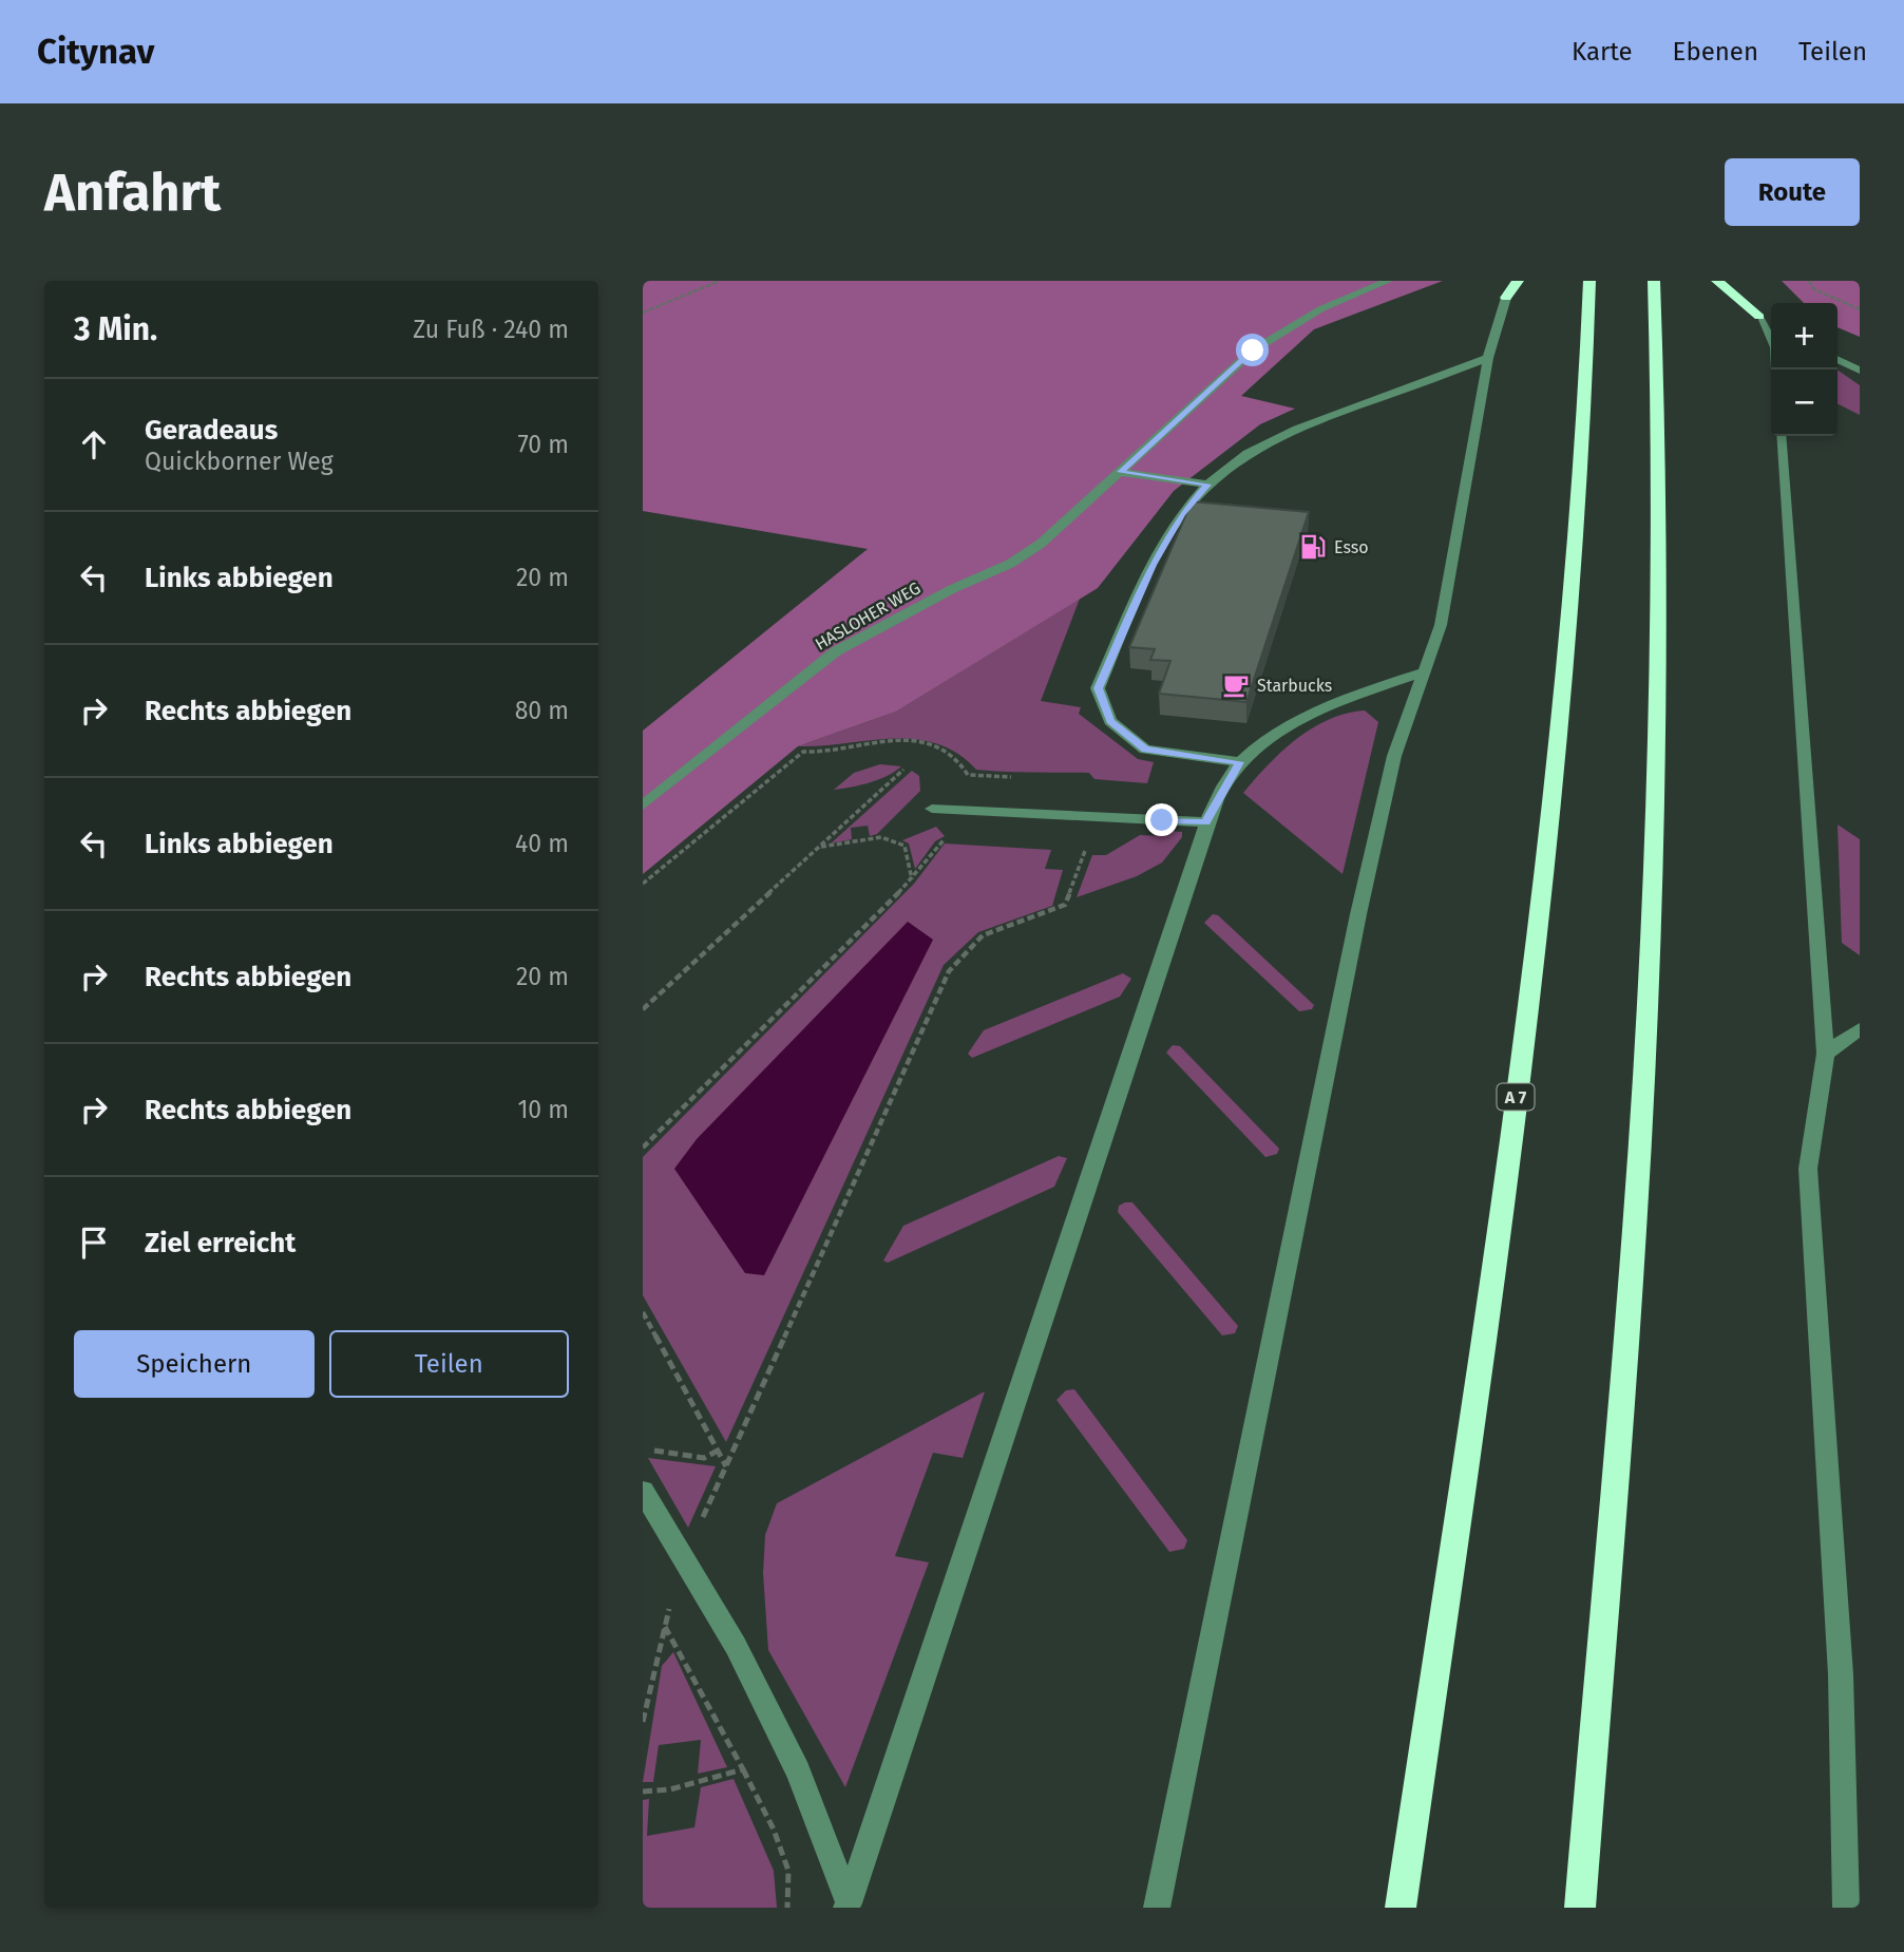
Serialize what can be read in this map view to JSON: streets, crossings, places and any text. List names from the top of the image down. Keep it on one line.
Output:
{"streets":{"highway":["A 7"],"street":["HASLOHER WEG"]},"places":{"fuel station":["Esso"],"cafe":["Starbucks"]},"page":{"header":"Citynav","nav":["Karte","Ebenen","Teilen"],"buttons":["Route",["Speichern","Teilen"]],"title":"Anfahrt","heading":["3 Min.","Zu Fuß · 240 m"],"map_buttons":["+","−"],"list":[["Geradeaus","Quickborner Weg","70 m"],["Links abbiegen","20 m"],["Rechts abbiegen","80 m"],["Links abbiegen","40 m"],["Rechts abbiegen","20 m"],["Rechts abbiegen","10 m"],"Ziel erreicht"]}}
